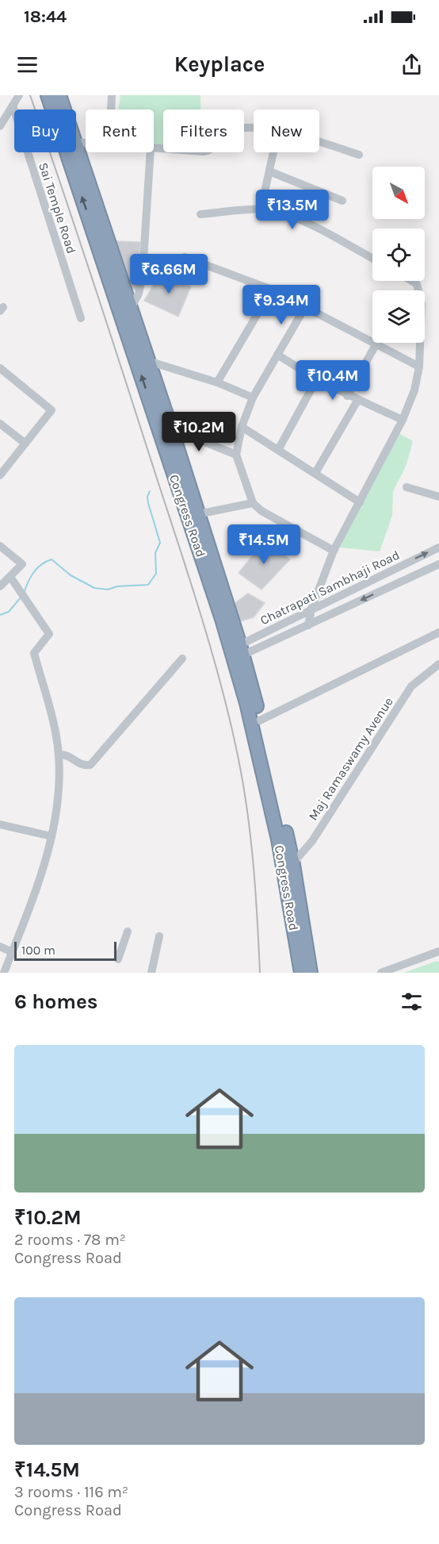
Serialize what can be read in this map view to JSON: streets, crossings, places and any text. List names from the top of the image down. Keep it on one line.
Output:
{"streets":{"highway":["Congress Road"],"street":["Sai Temple Road","Chatrapati Sambhaji Road","Maj Ramaswamy Avenue"]},"crossings":[["Congress Road","Chatrapati Sambhaji Road"],["Congress Road","Maj Ramaswamy Avenue"]],"scale_bar":"100 m","north":"bottom right","page":{"status":"18:44","header":"Keyplace","chip":["Buy","Rent","Filters","New"],"price":["₹13.5M","₹6.66M","₹9.34M","₹10.4M","₹10.2M","₹14.5M"],"scale":"100 m","heading":"6 homes","list":[{"name":"₹10.2M","note":"2 rooms · 78 m² · Congress Road"},{"name":"₹14.5M","note":"3 rooms · 116 m² · Congress Road"}]}}
